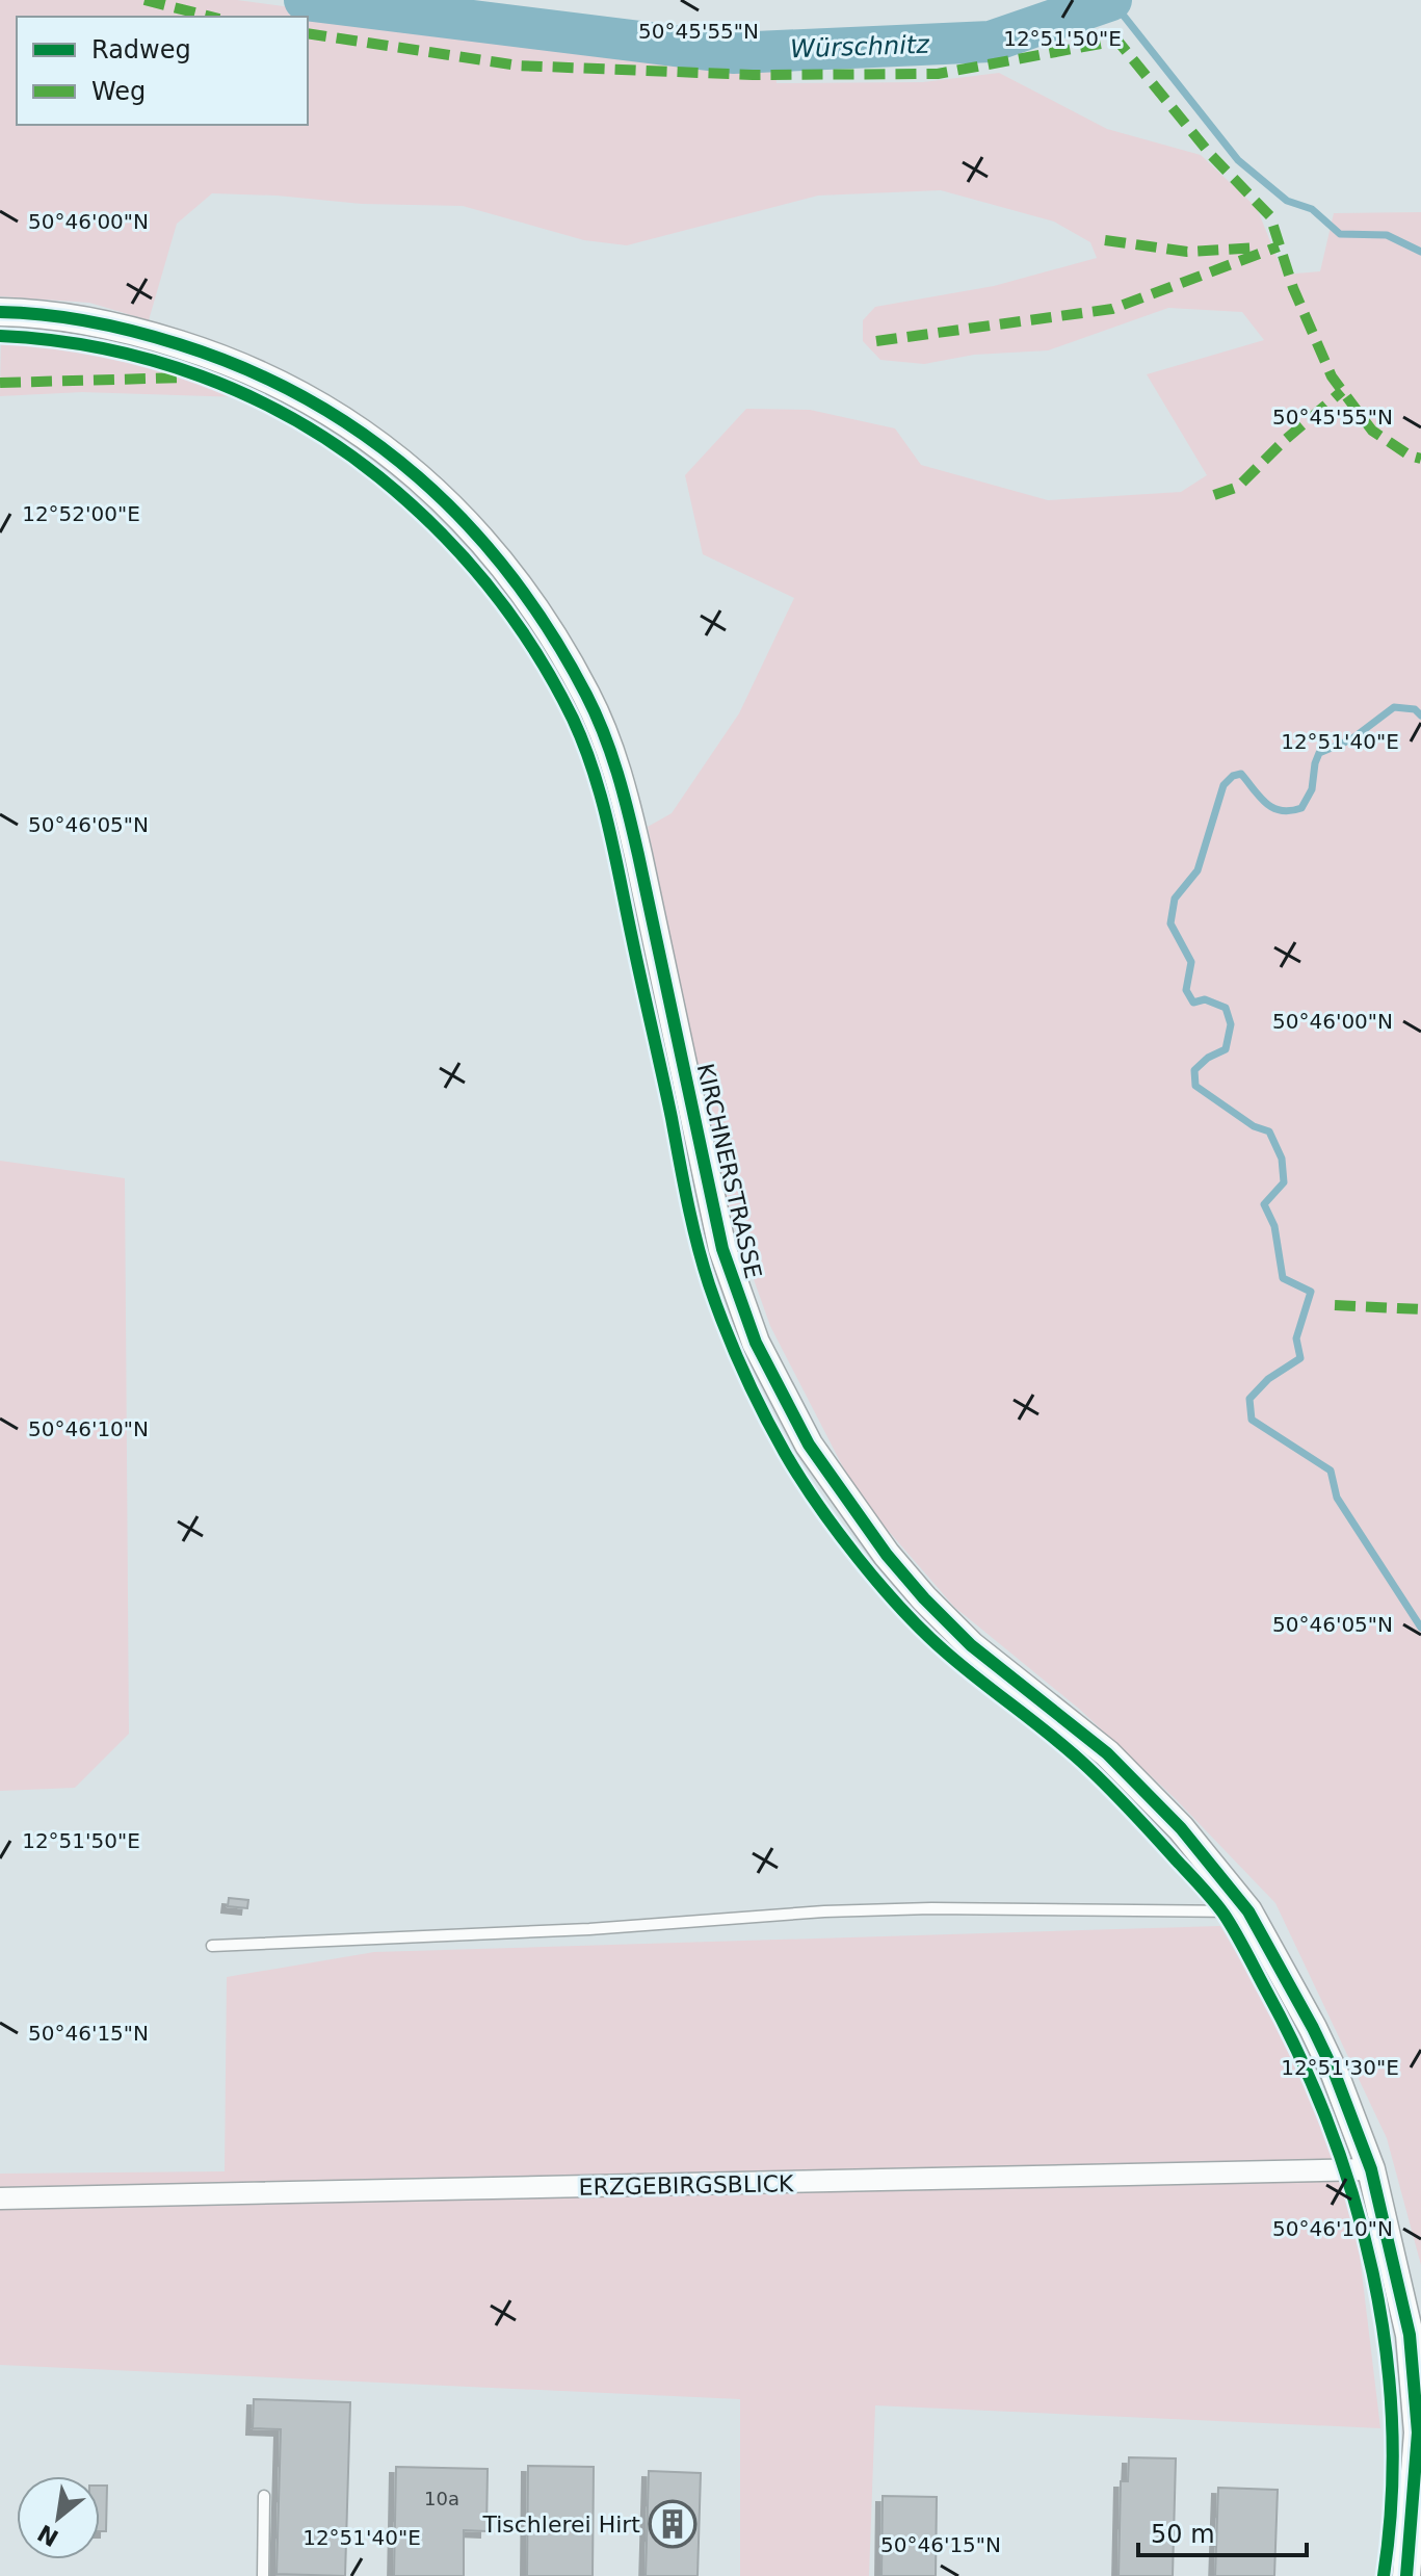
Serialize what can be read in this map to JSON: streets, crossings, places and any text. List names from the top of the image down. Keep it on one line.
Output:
{"streets":{"street":["KIRCHNERSTRASSE","ERZGEBIRGSBLICK"]},"crossings":[["KIRCHNERSTRASSE","ERZGEBIRGSBLICK"]],"water":["Würschnitz"],"places":{"building":["Tischlerei Hirt"]},"house_numbers":["10a"],"legend":["Radweg","Weg"],"scale_bar":"50 m","north":"bottom left","coordinates":["50°45'55\"N","12°51'50\"E","50°46'00\"N","12°52'00\"E","12°51'40\"E","50°46'05\"N","50°46'10\"N","50°46'15\"N","12°51'30\"E"]}
